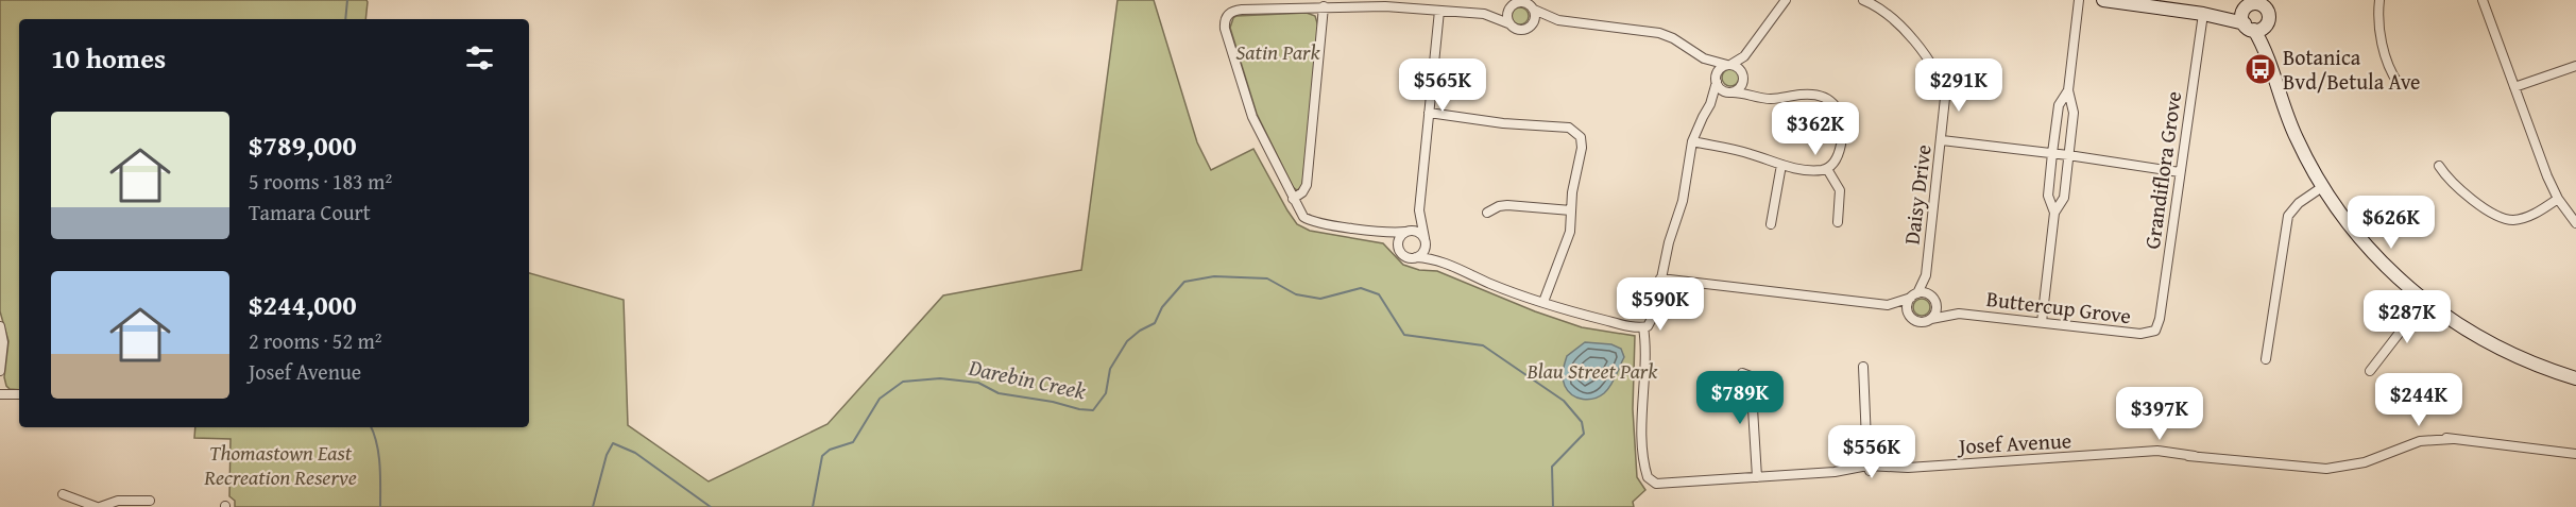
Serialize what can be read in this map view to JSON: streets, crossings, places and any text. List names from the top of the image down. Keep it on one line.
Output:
{"streets":{"street":["Grandiflora Grove","Daisy Drive","Buttercup Grove","Josef Avenue"]},"crossings":[["Grandiflora Grove","Buttercup Grove"],["Daisy Drive","Buttercup Grove"]],"water":["Darebin Creek"],"parks":["Satin Park","Blau Street Park","Thomastown East Recreation Reserve"],"places":{"bus stop":["Botanica Bvd/Betula Ave"]},"page":{"heading":"10 homes","price":["$565K","$291K","$362K","$626K","$590K","$287K","$789K","$244K","$397K","$556K"],"list":[{"name":"$789,000","note":"5 rooms · 183 m² · Tamara Court"},{"name":"$244,000","note":"2 rooms · 52 m² · Josef Avenue"}]}}
